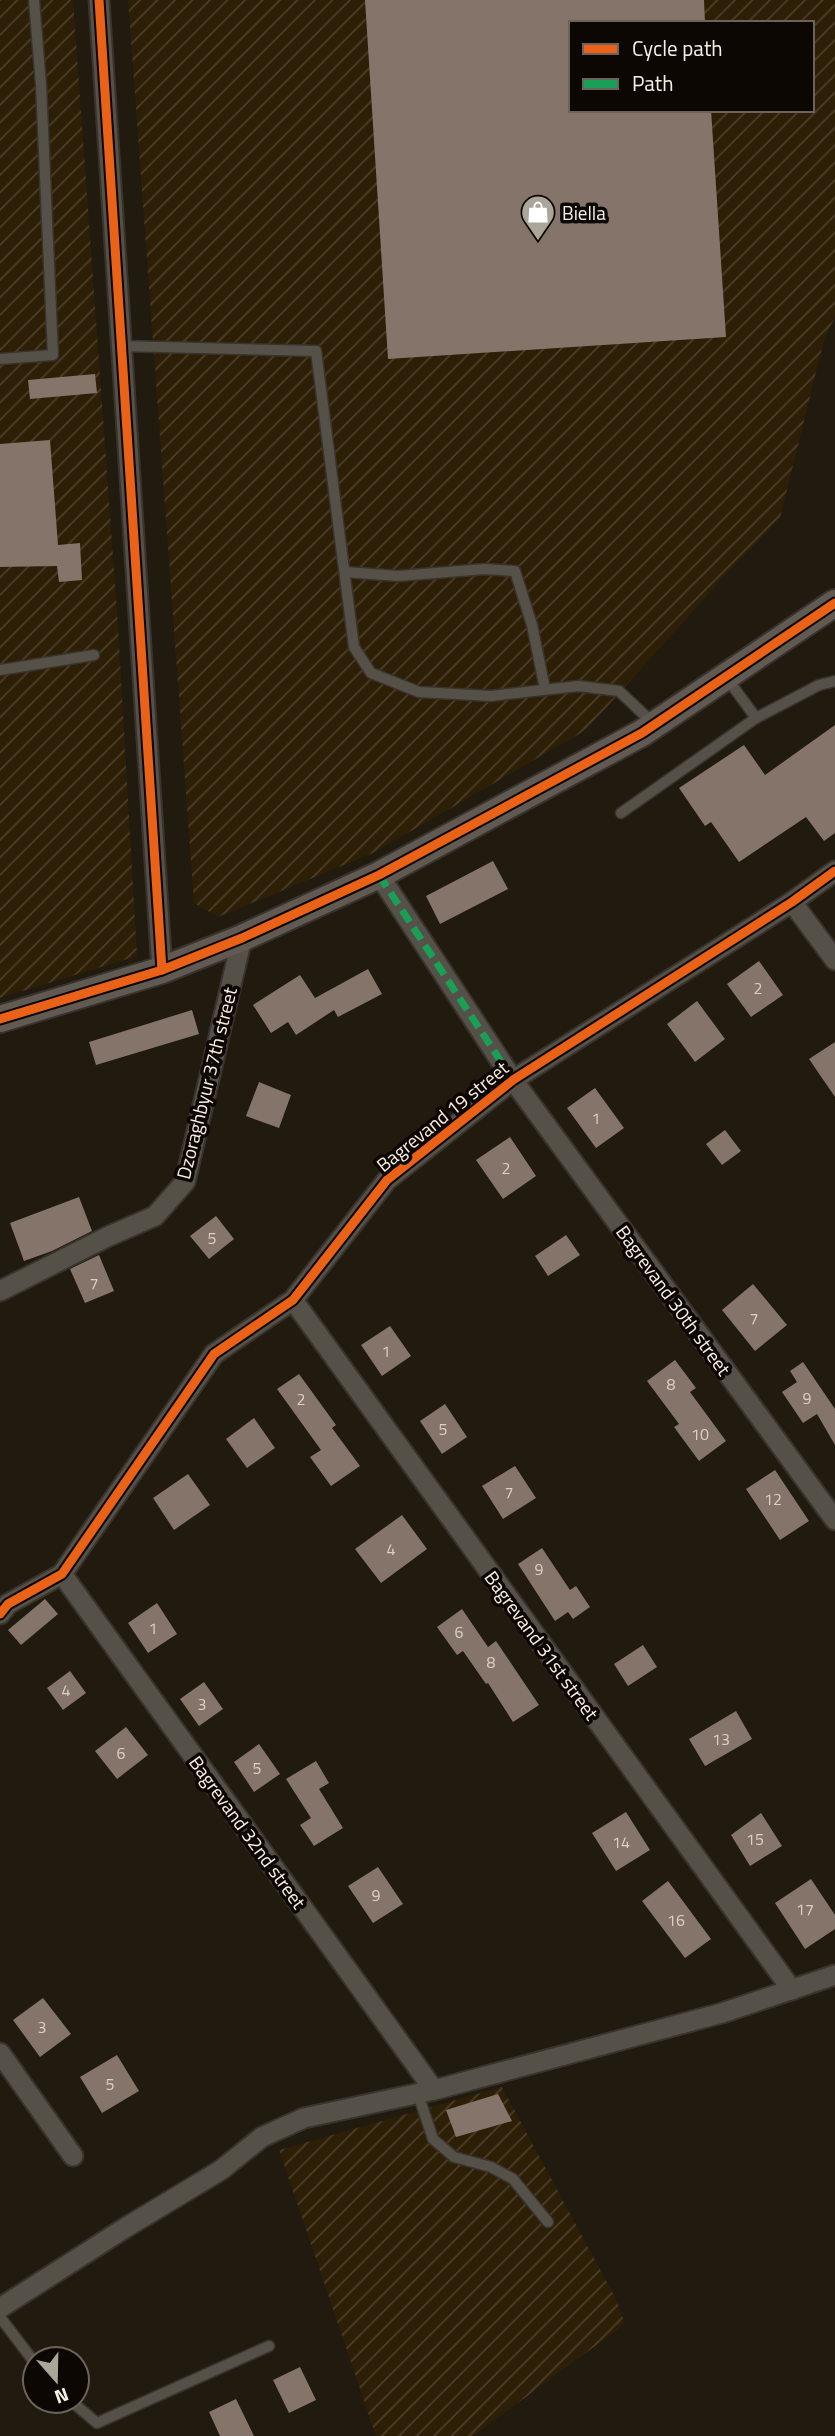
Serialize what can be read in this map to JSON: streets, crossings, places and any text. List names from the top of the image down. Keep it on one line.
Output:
{"streets":{"street":["Dzoraghbyur 37th street","Bagrevand 19 street","Bagrevand 30th street","Bagrevand 31st street","Bagrevand 32nd street"]},"crossings":[["Bagrevand 19 street","Bagrevand 30th street"],["Bagrevand 19 street","Bagrevand 31st street"],["Bagrevand 19 street","Bagrevand 32nd street"]],"places":{"shop":["Biella"]},"house_numbers":["2","1","2","5","7","7","1","8","9","2","5","10","7","12","4","9","1","6","8","4","3","13","6","5","15","14","9","17","16","3","5"],"legend":["Cycle path","Path"],"north":"bottom"}
